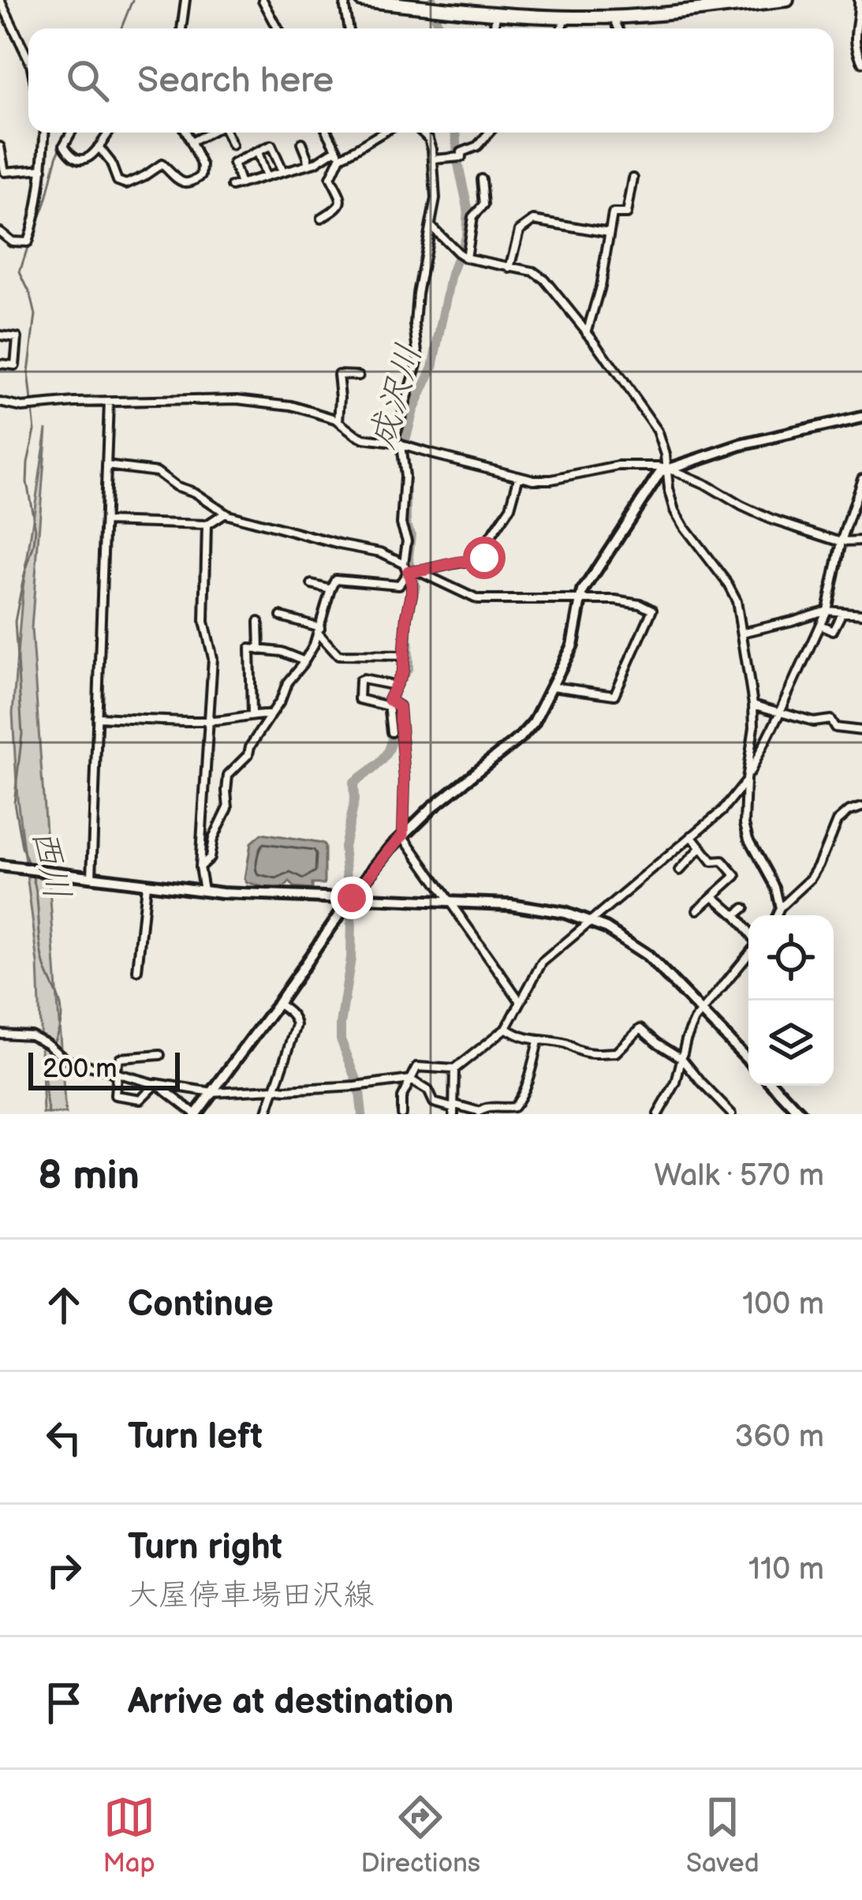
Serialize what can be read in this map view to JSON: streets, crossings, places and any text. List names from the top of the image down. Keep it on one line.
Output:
{"water":["成沢川","西川"],"scale_bar":"200 m","page":{"search":"Search here","scale":"200 m","heading":["8 min","Walk · 570 m"],"list":[["Continue","100 m"],["Turn left","360 m"],["Turn right","大屋停車場田沢線","110 m"],"Arrive at destination"],"nav":["Map","Directions","Saved"]}}
